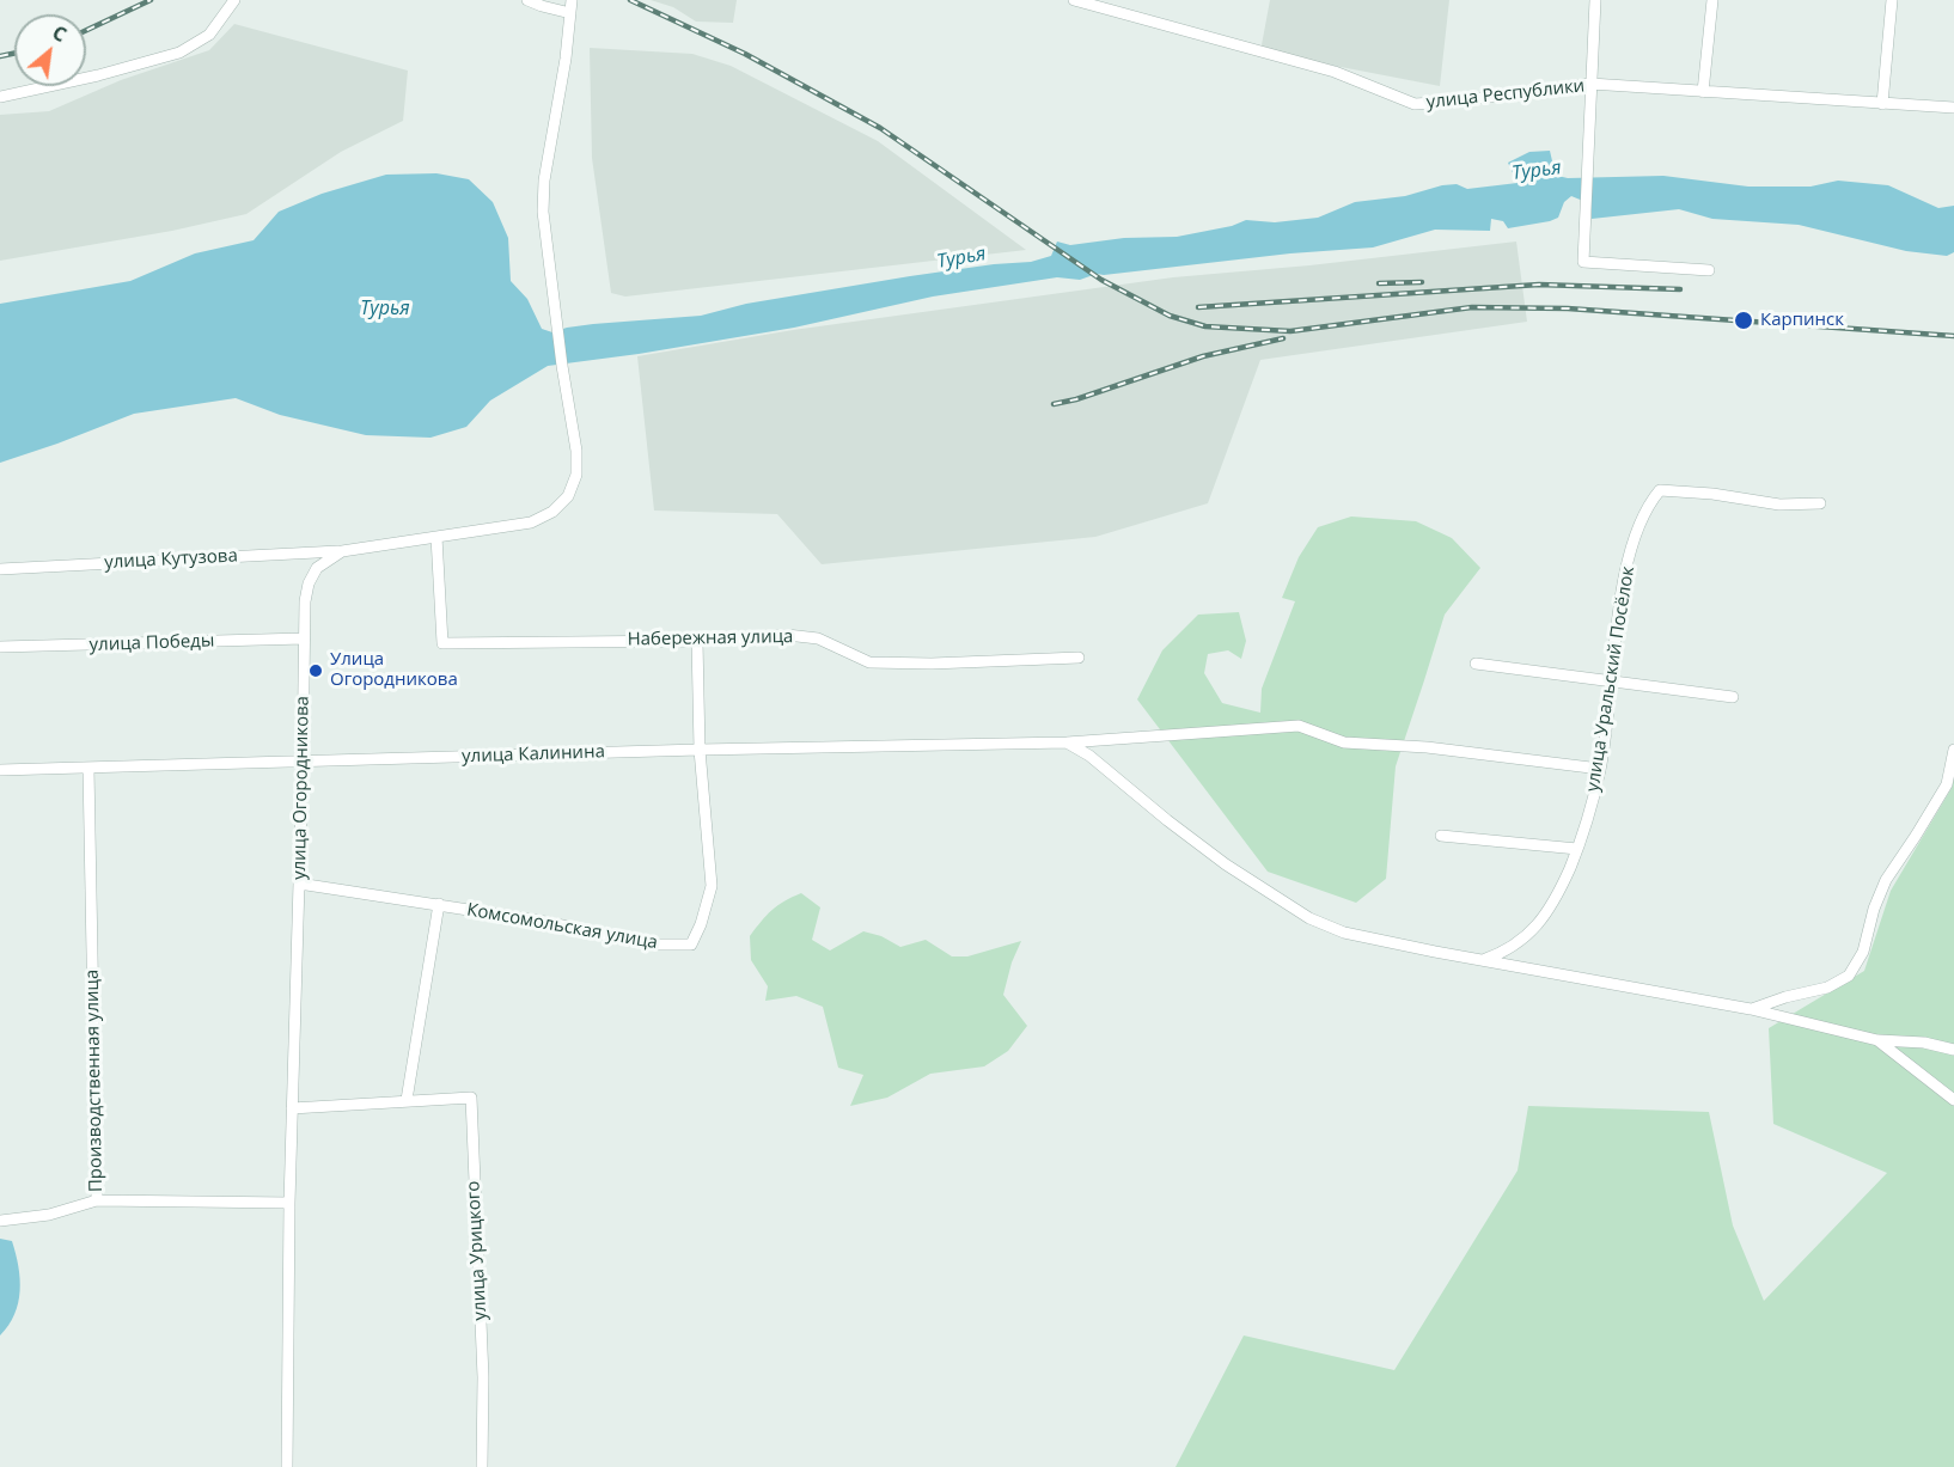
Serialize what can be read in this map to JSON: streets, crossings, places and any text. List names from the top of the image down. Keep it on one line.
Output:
{"streets":{"street":["улица Республики","улица Кутузова","Набережная улица","улица Победы","улица Уральский Посёлок","улица Калинина","улица Огородникова","Комсомольская улица","Производственная улица","улица Урицкого"]},"crossings":[["улица Кутузова","улица Огородникова"],["Набережная улица","улица Огородникова"],["Набережная улица","Комсомольская улица"],["улица Победы","улица Огородникова"],["улица Уральский Посёлок","улица Калинина"],["улица Калинина","улица Огородникова"],["улица Калинина","Комсомольская улица"],["улица Калинина","Производственная улица"],["улица Огородникова","Комсомольская улица"],["улица Огородникова","Производственная улица"],["улица Огородникова","улица Урицкого"]],"water":["Турья"],"places":["Карпинск","Улица Огородникова"],"north":"top right"}
